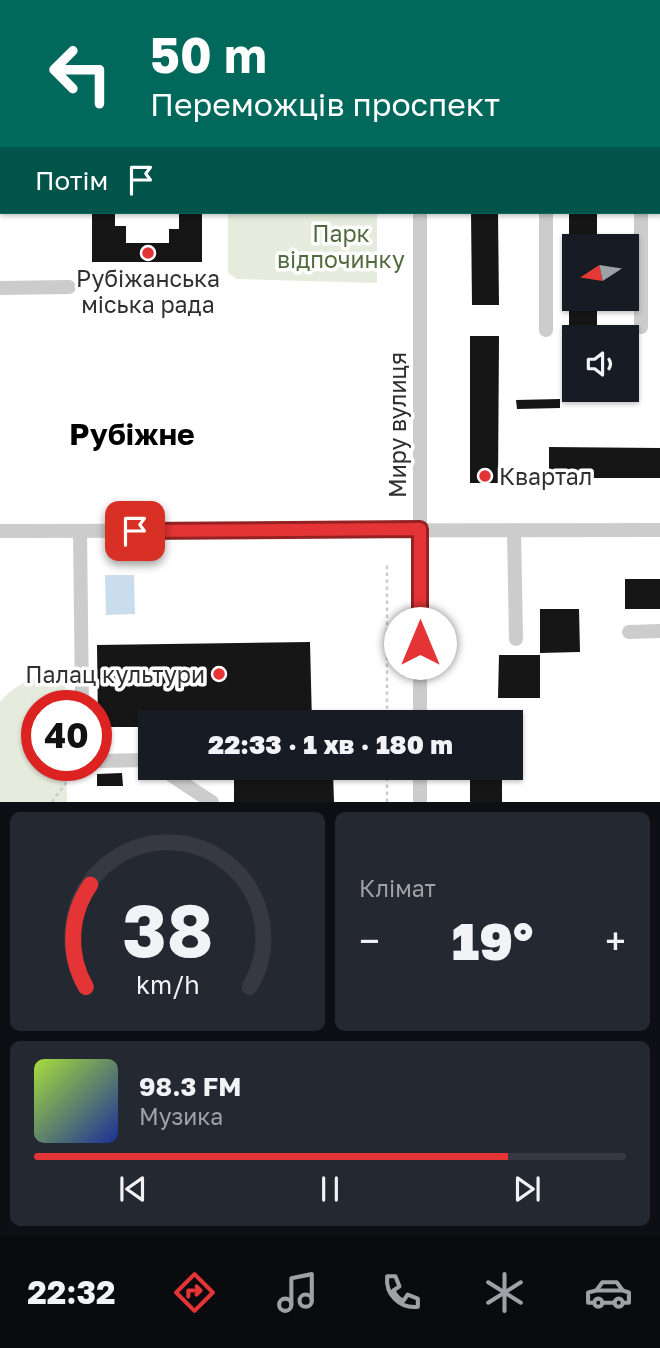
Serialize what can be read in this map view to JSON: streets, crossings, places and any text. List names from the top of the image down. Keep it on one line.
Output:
{"streets":{"street":["Миру вулиця"]},"districts":["Рубіжне"],"parks":["Парк відпочинку"],"places":["Рубіжанська міська рада","Квартал","Палац культури"],"north":"left","page":{"turn":["50 m","Переможців проспект"],"then":"Потім","limit":"40","trip":"22:33 · 1 хв · 180 m","tile":"Клімат","heat":["−","19°","+"],"song":["98.3 FM","Музика"],"tabs":"22:32","gauge":["38","km/h"]}}
